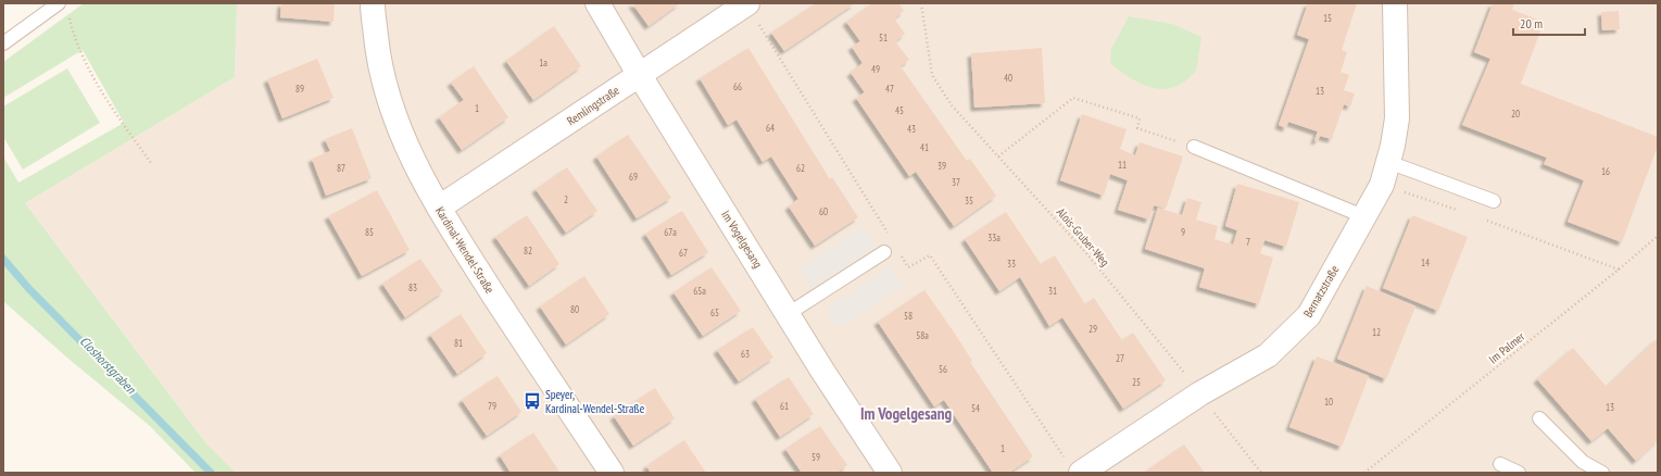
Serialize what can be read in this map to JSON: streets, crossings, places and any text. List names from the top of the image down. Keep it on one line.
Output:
{"streets":{"street":["Remlingstraße","Im Vogelgesang","Kardinal-Wendel-Straße","Bernatzstraße"],"path":["Alois-Gruber-Weg","Im Palmer"]},"crossings":[["Remlingstraße","Im Vogelgesang"],["Remlingstraße","Kardinal-Wendel-Straße"],["Alois-Gruber-Weg","Bernatzstraße"]],"districts":["Im Vogelgesang"],"water":["Closhorstgraben"],"places":{"bus stop":["Speyer, Kardinal-Wendel-Straße"]},"house_numbers":["15","51","1a","49","40","66","89","47","13","1","45","20","64","43","41","11","39","87","62","16","69","37","2","35","60","85","67a","9","33a","7","82","67","14","33","83","65a","31","80","65","58","29","12","58a","81","63","27","56","25","10","79","61","13","54","1","59"],"scale_bar":"20 m"}
